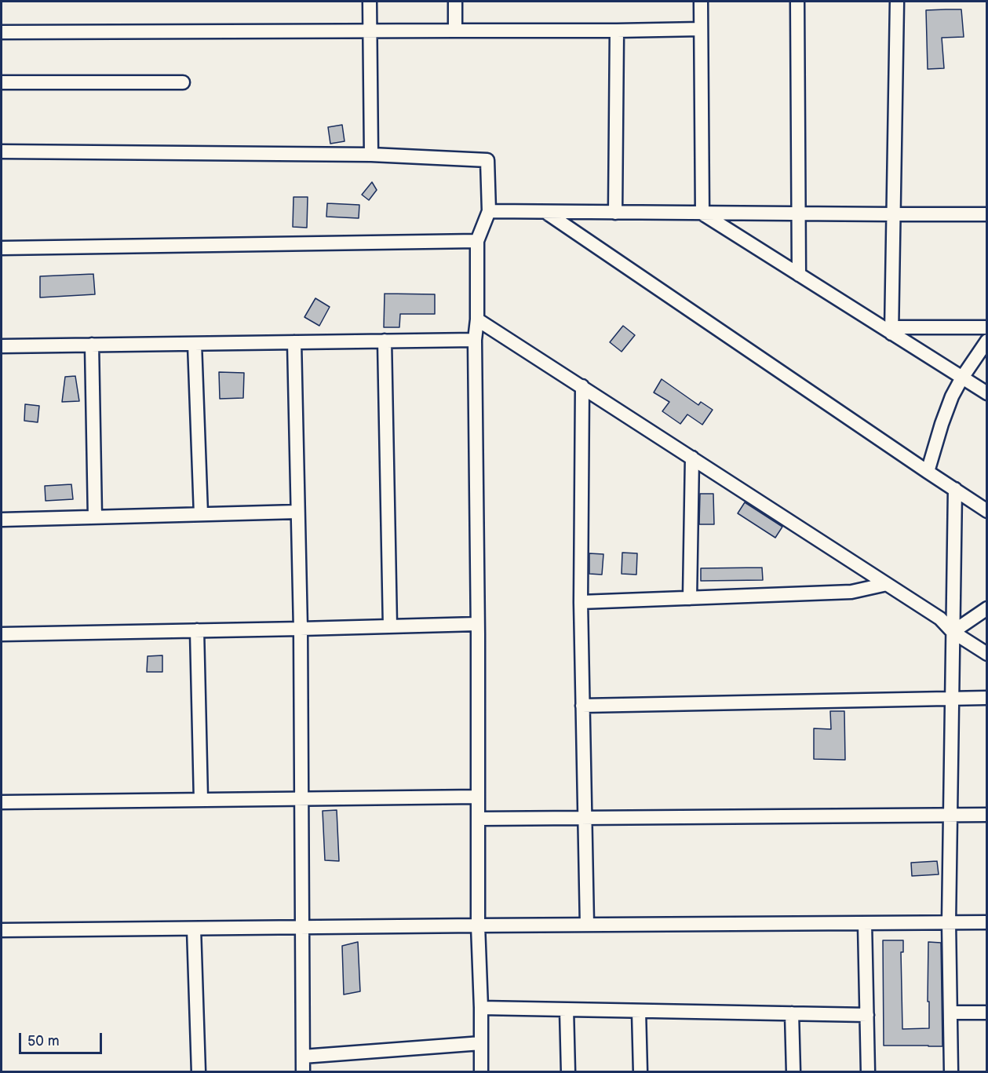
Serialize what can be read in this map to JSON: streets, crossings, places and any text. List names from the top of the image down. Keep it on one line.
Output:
{"scale_bar":"50 m"}
